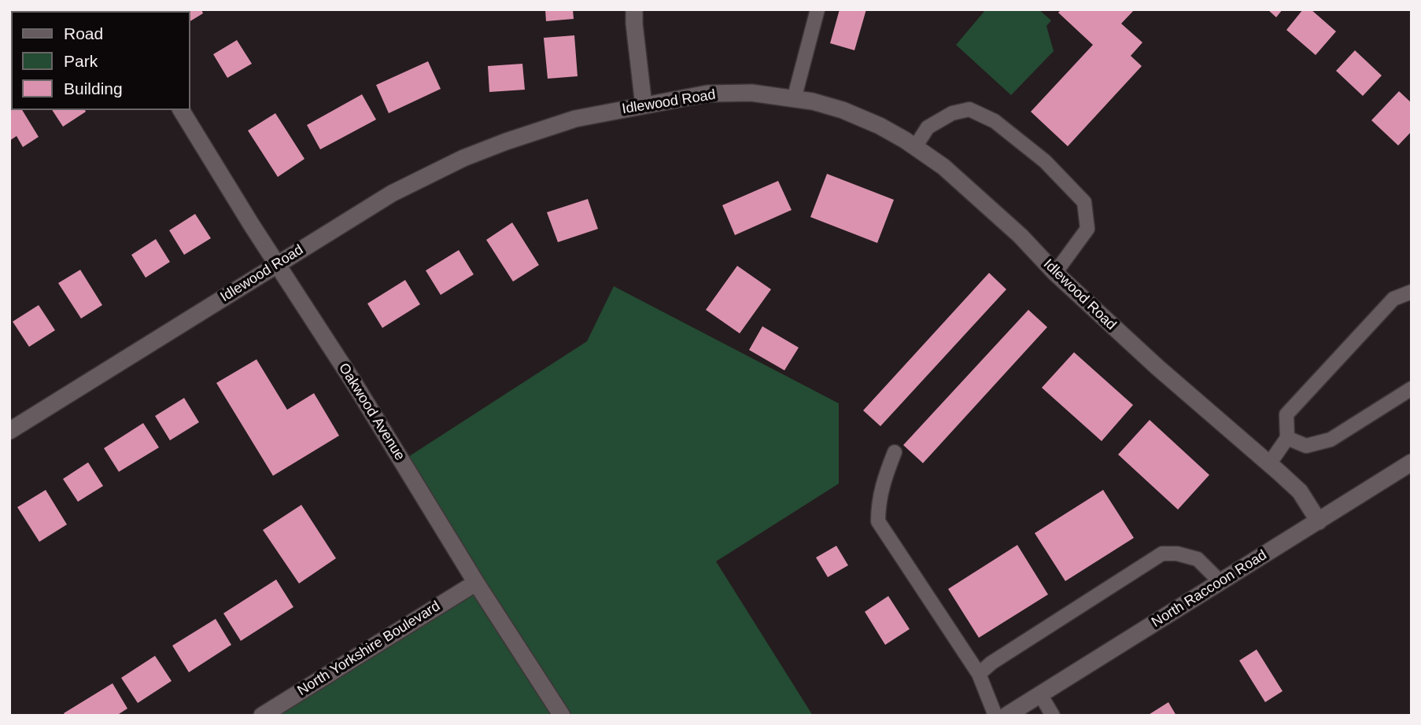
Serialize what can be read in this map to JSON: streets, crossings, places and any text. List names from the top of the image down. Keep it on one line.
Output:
{"streets":{"street":["Idlewood Road","Oakwood Avenue","North Raccoon Road","North Yorkshire Boulevard"]},"crossings":[["Idlewood Road","Oakwood Avenue"],["Idlewood Road","North Raccoon Road"],["Oakwood Avenue","North Yorkshire Boulevard"]],"legend":["Road","Park","Building"]}
